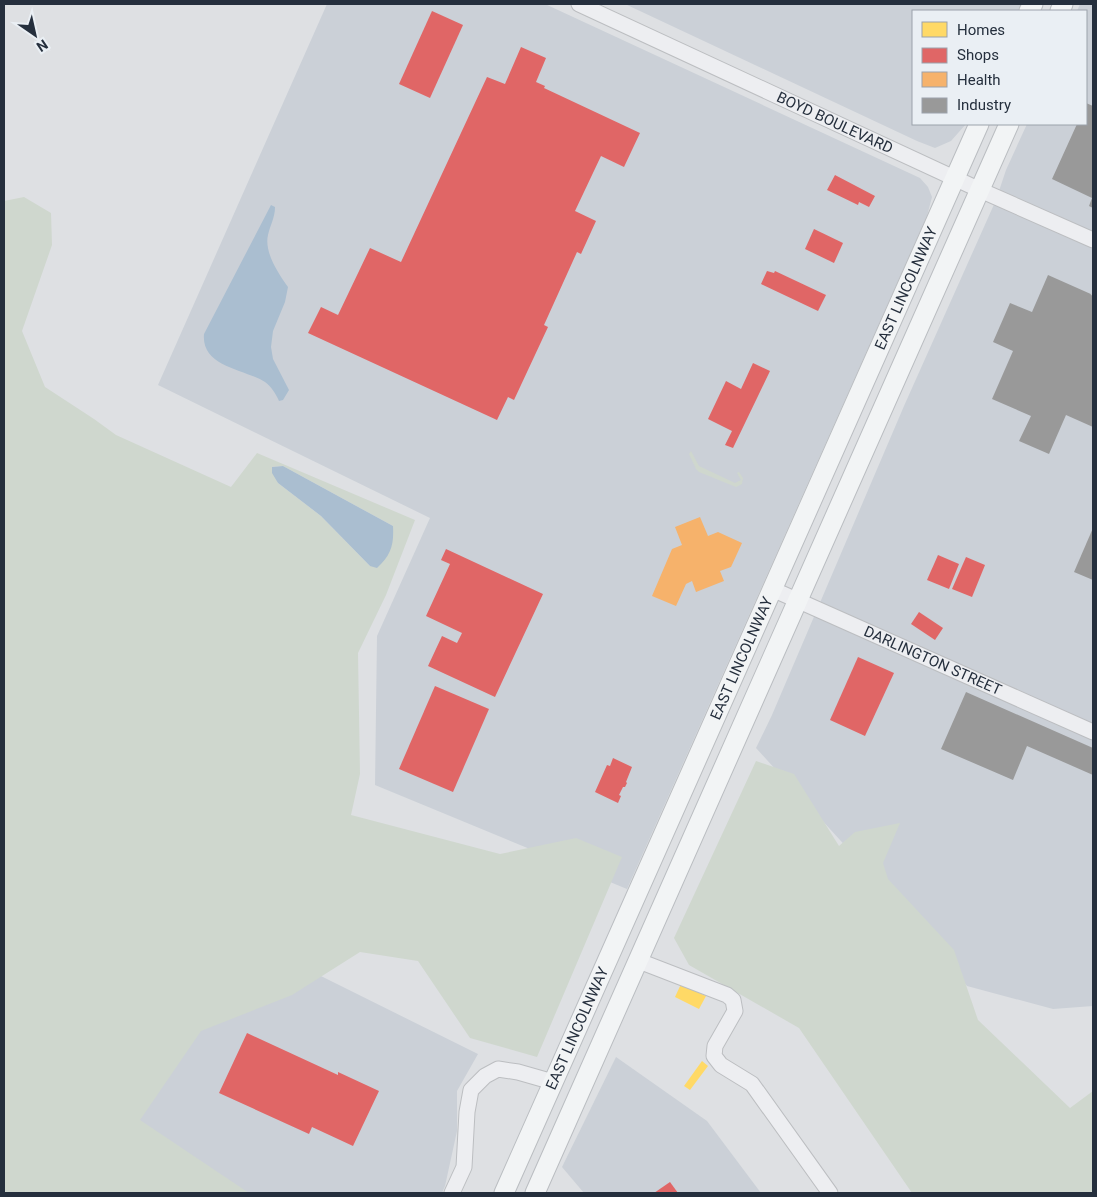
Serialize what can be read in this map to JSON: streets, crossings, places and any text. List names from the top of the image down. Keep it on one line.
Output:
{"streets":{"main road":["EAST LINCOLNWAY"],"street":["BOYD BOULEVARD","DARLINGTON STREET"]},"crossings":[["BOYD BOULEVARD","EAST LINCOLNWAY"],["EAST LINCOLNWAY","DARLINGTON STREET"]],"legend":["Homes","Shops","Health","Industry"],"north":"bottom right"}
